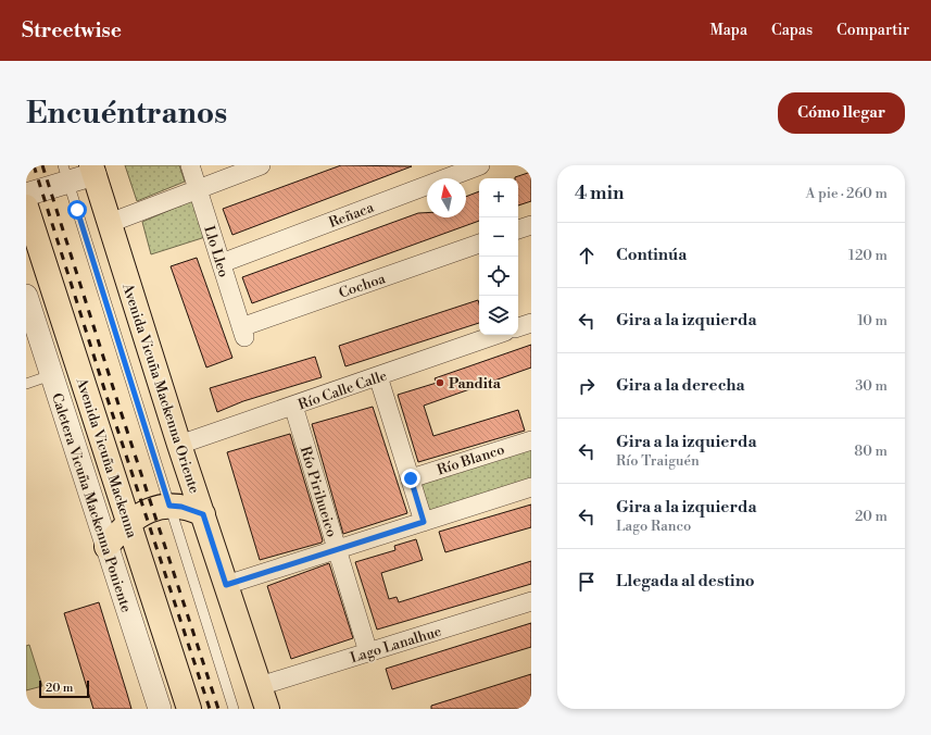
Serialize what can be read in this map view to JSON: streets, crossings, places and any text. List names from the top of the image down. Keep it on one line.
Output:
{"streets":{"main road":["Avenida Vicuña Mackenna Oriente","Avenida Vicuña Mackenna"],"street":["Reñaca","Llo Lleo","Cochoa","Río Calle Calle","Río Blanco","Río Pirihueico","Caletera Vicuña Mackenna Poniente","Lago Lanalhue"]},"crossings":[["Reñaca","Llo Lleo"],["Llo Lleo","Cochoa"],["Avenida Vicuña Mackenna Oriente","Río Calle Calle"],["Avenida Vicuña Mackenna Oriente","Lago Lanalhue"],["Río Calle Calle","Río Pirihueico"],["Río Pirihueico","Lago Lanalhue"]],"places":["Pandita"],"scale_bar":"20 m","north":"top","page":{"header":"Streetwise","nav":["Mapa","Capas","Compartir"],"buttons":"Cómo llegar","title":"Encuéntranos","heading":["4 min","A pie · 260 m"],"map_buttons":["+","−"],"list":[["Continúa","120 m"],["Gira a la izquierda","10 m"],["Gira a la derecha","30 m"],["Gira a la izquierda","Río Traiguén","80 m"],["Gira a la izquierda","Lago Ranco","20 m"],"Llegada al destino"],"scale":"20 m"}}
